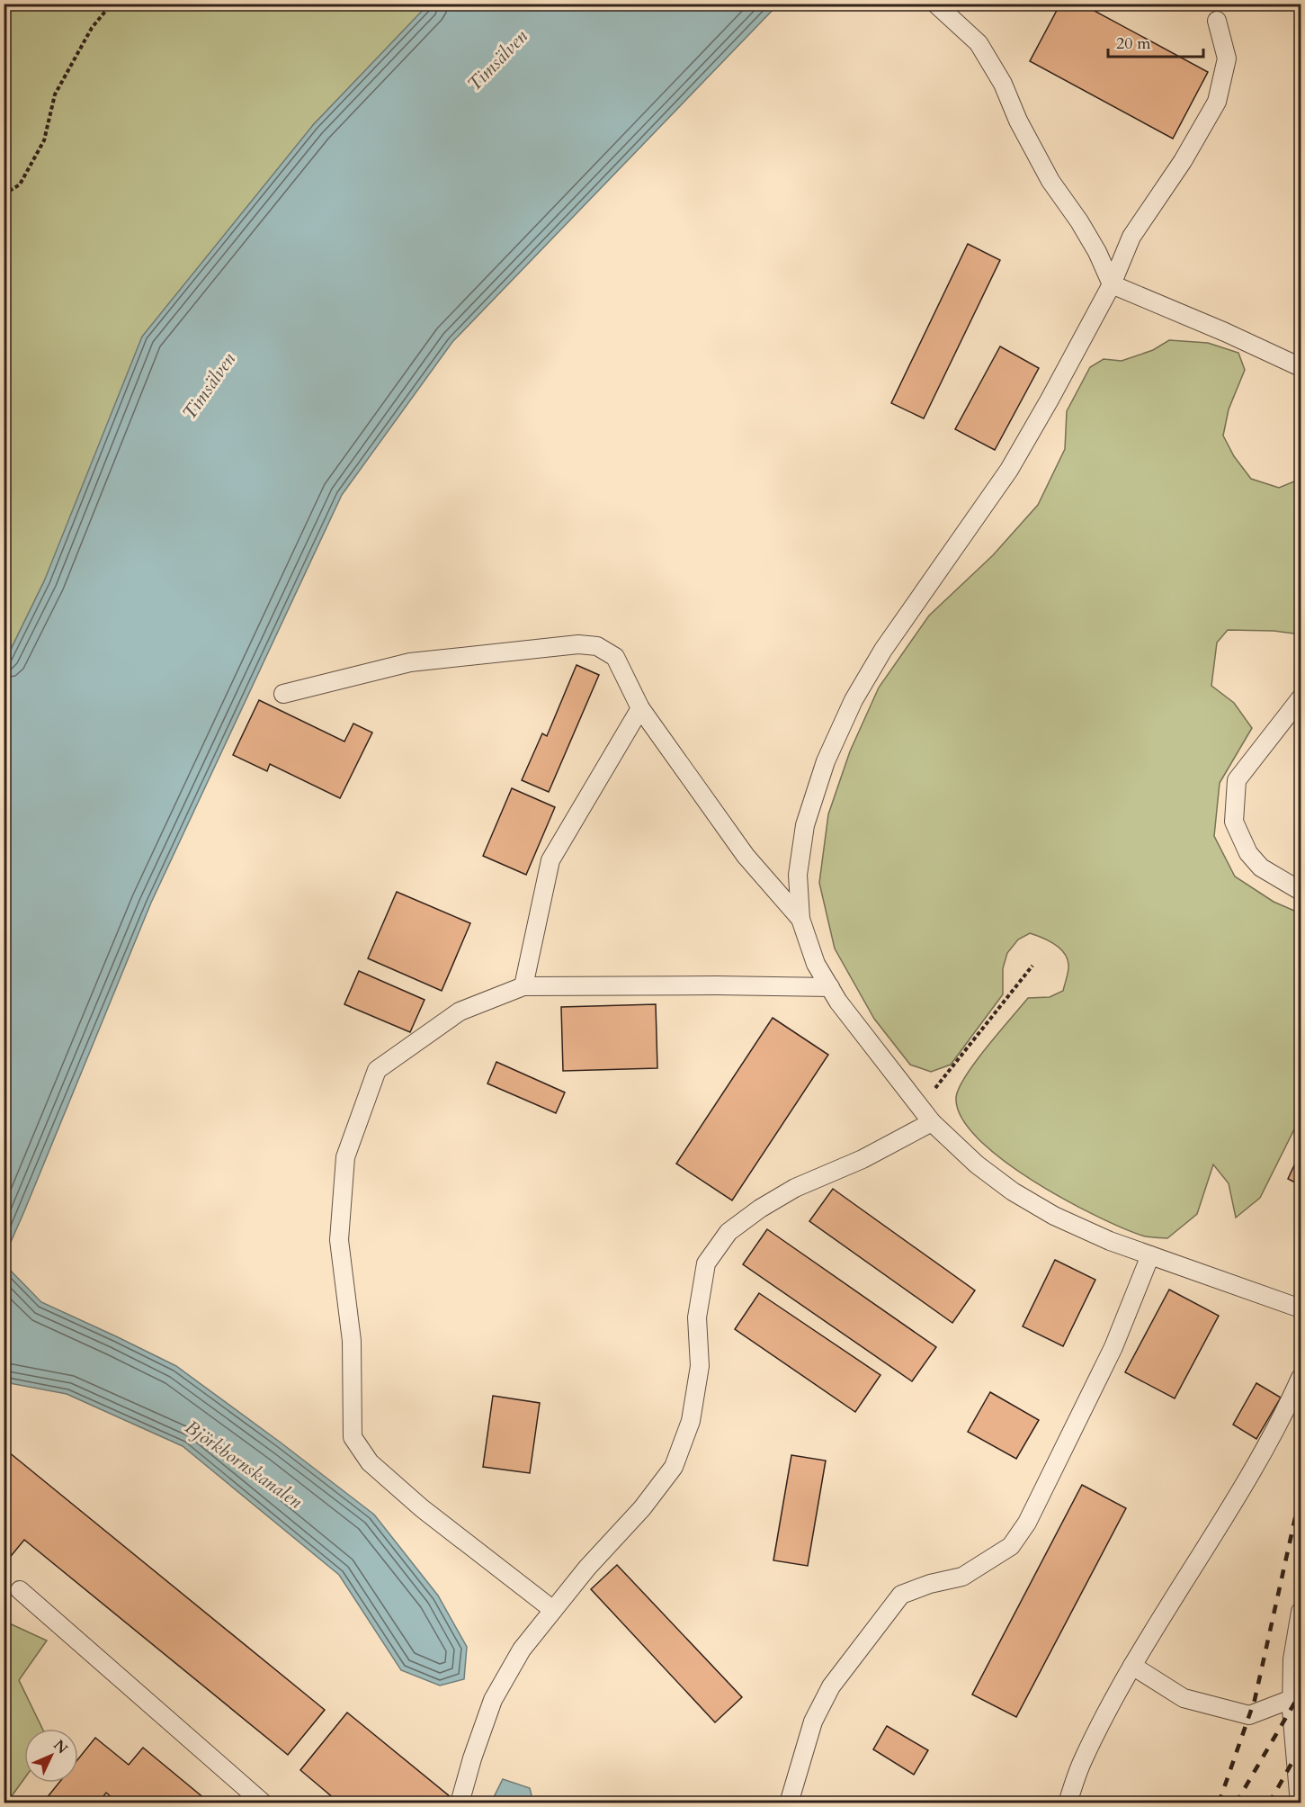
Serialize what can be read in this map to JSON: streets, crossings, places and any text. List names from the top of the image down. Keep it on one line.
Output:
{"water":["Timsälven","Björkbornskanalen"],"scale_bar":"20 m","north":"top right"}
